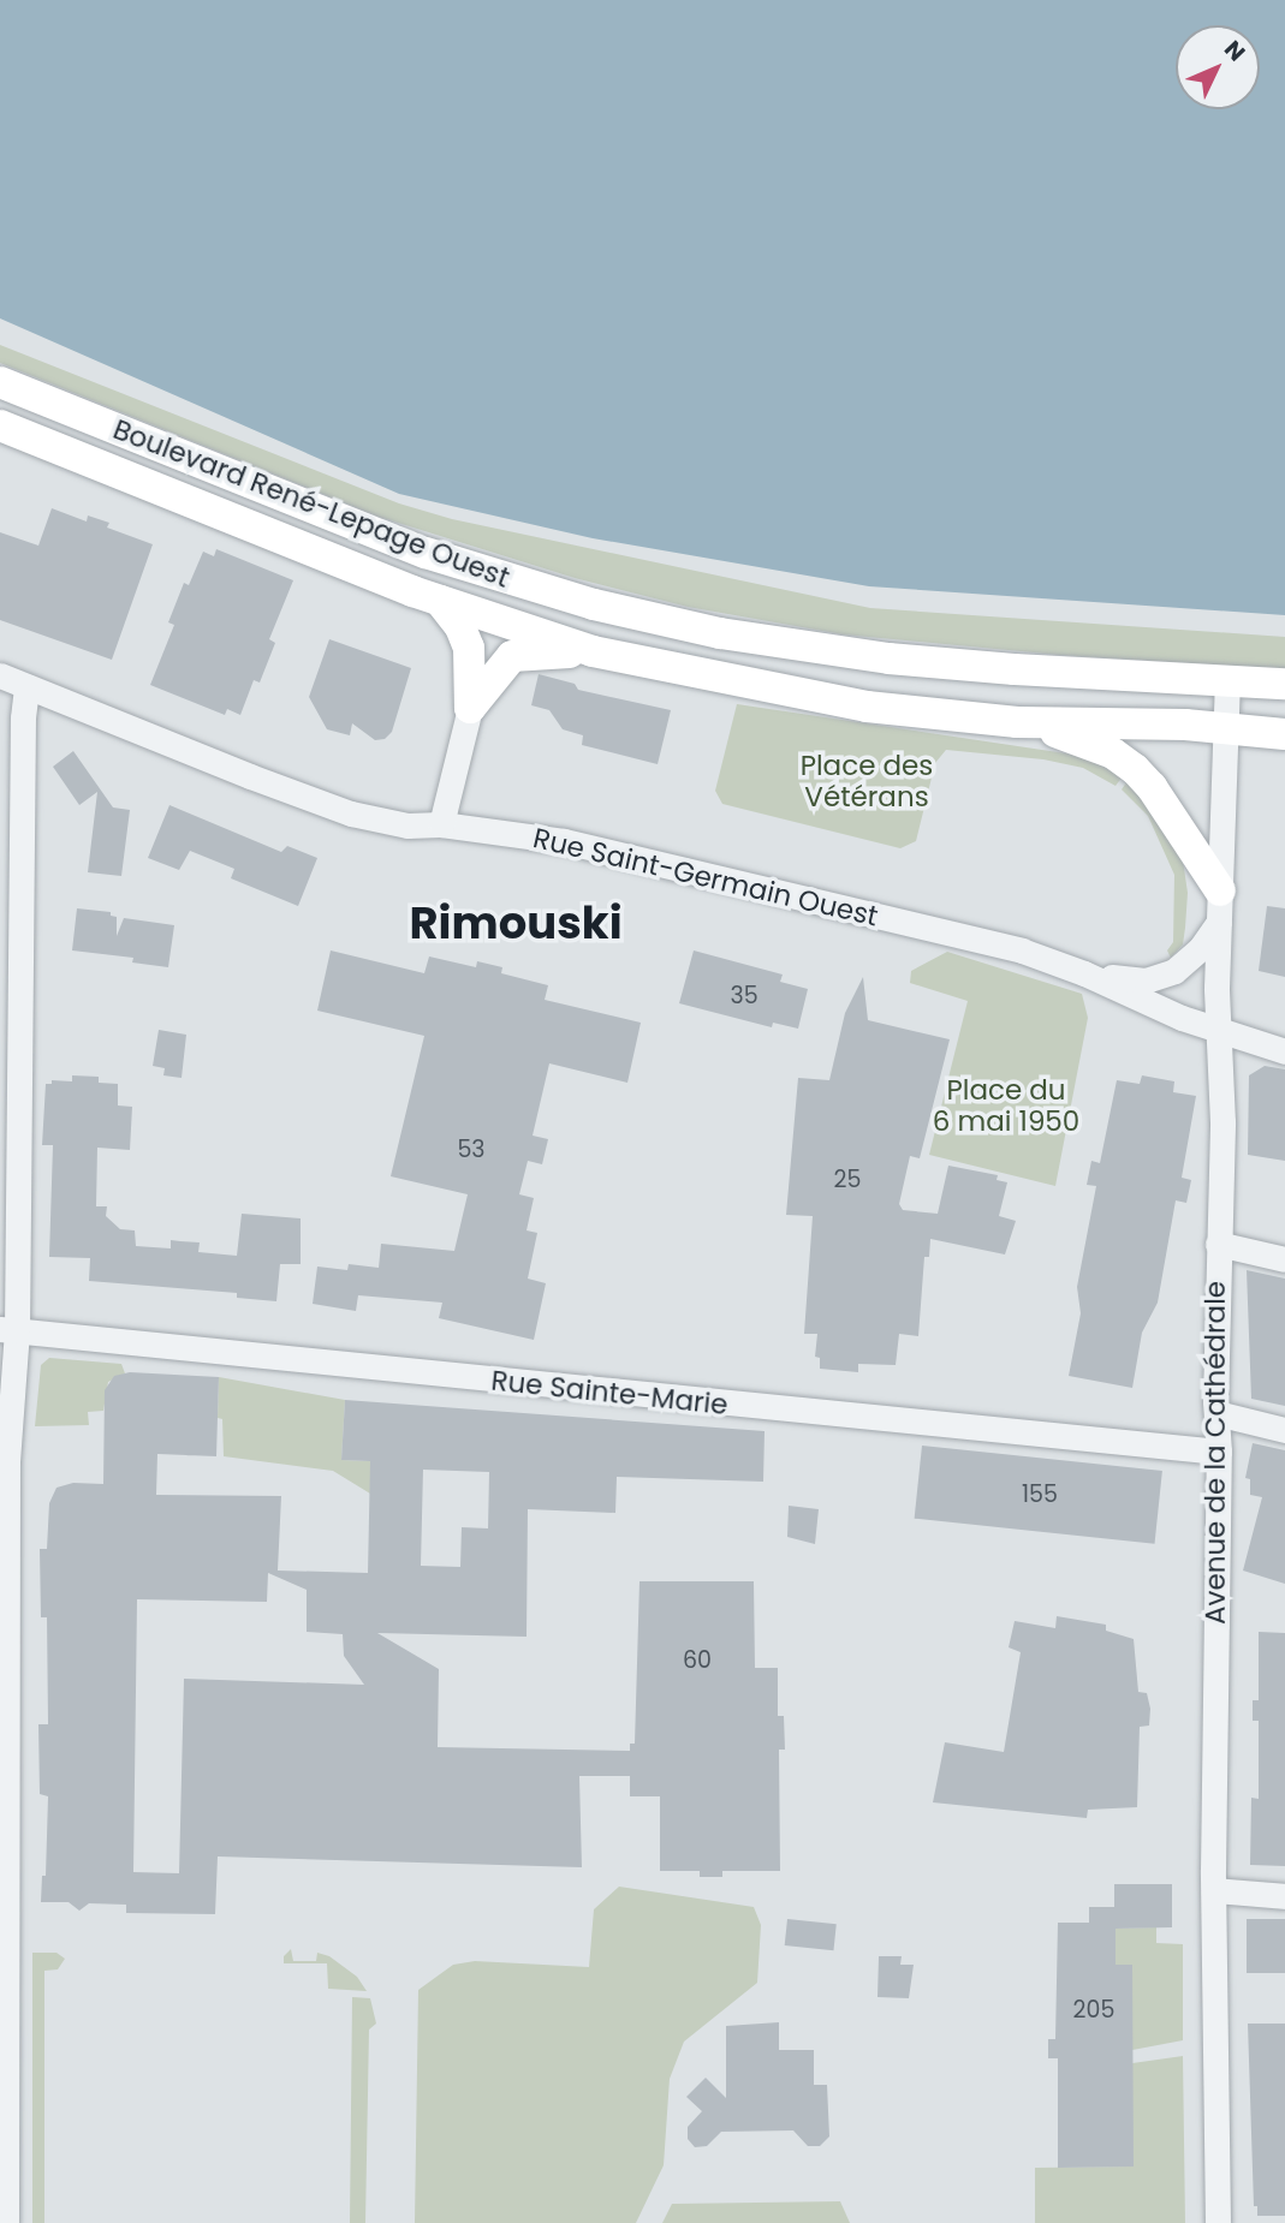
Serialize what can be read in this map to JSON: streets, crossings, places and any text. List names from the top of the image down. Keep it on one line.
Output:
{"streets":{"main road":["Boulevard René-Lepage Ouest"],"street":["Rue Saint-Germain Ouest","Rue Sainte-Marie","Avenue de la Cathédrale"]},"crossings":[["Boulevard René-Lepage Ouest","Avenue de la Cathédrale"],["Rue Saint-Germain Ouest","Avenue de la Cathédrale"],["Rue Sainte-Marie","Avenue de la Cathédrale"]],"districts":["Rimouski"],"parks":["Place des Vétérans","Place du 6 mai 1950"],"house_numbers":["35","53","25","155","60","205"],"north":"top right"}
